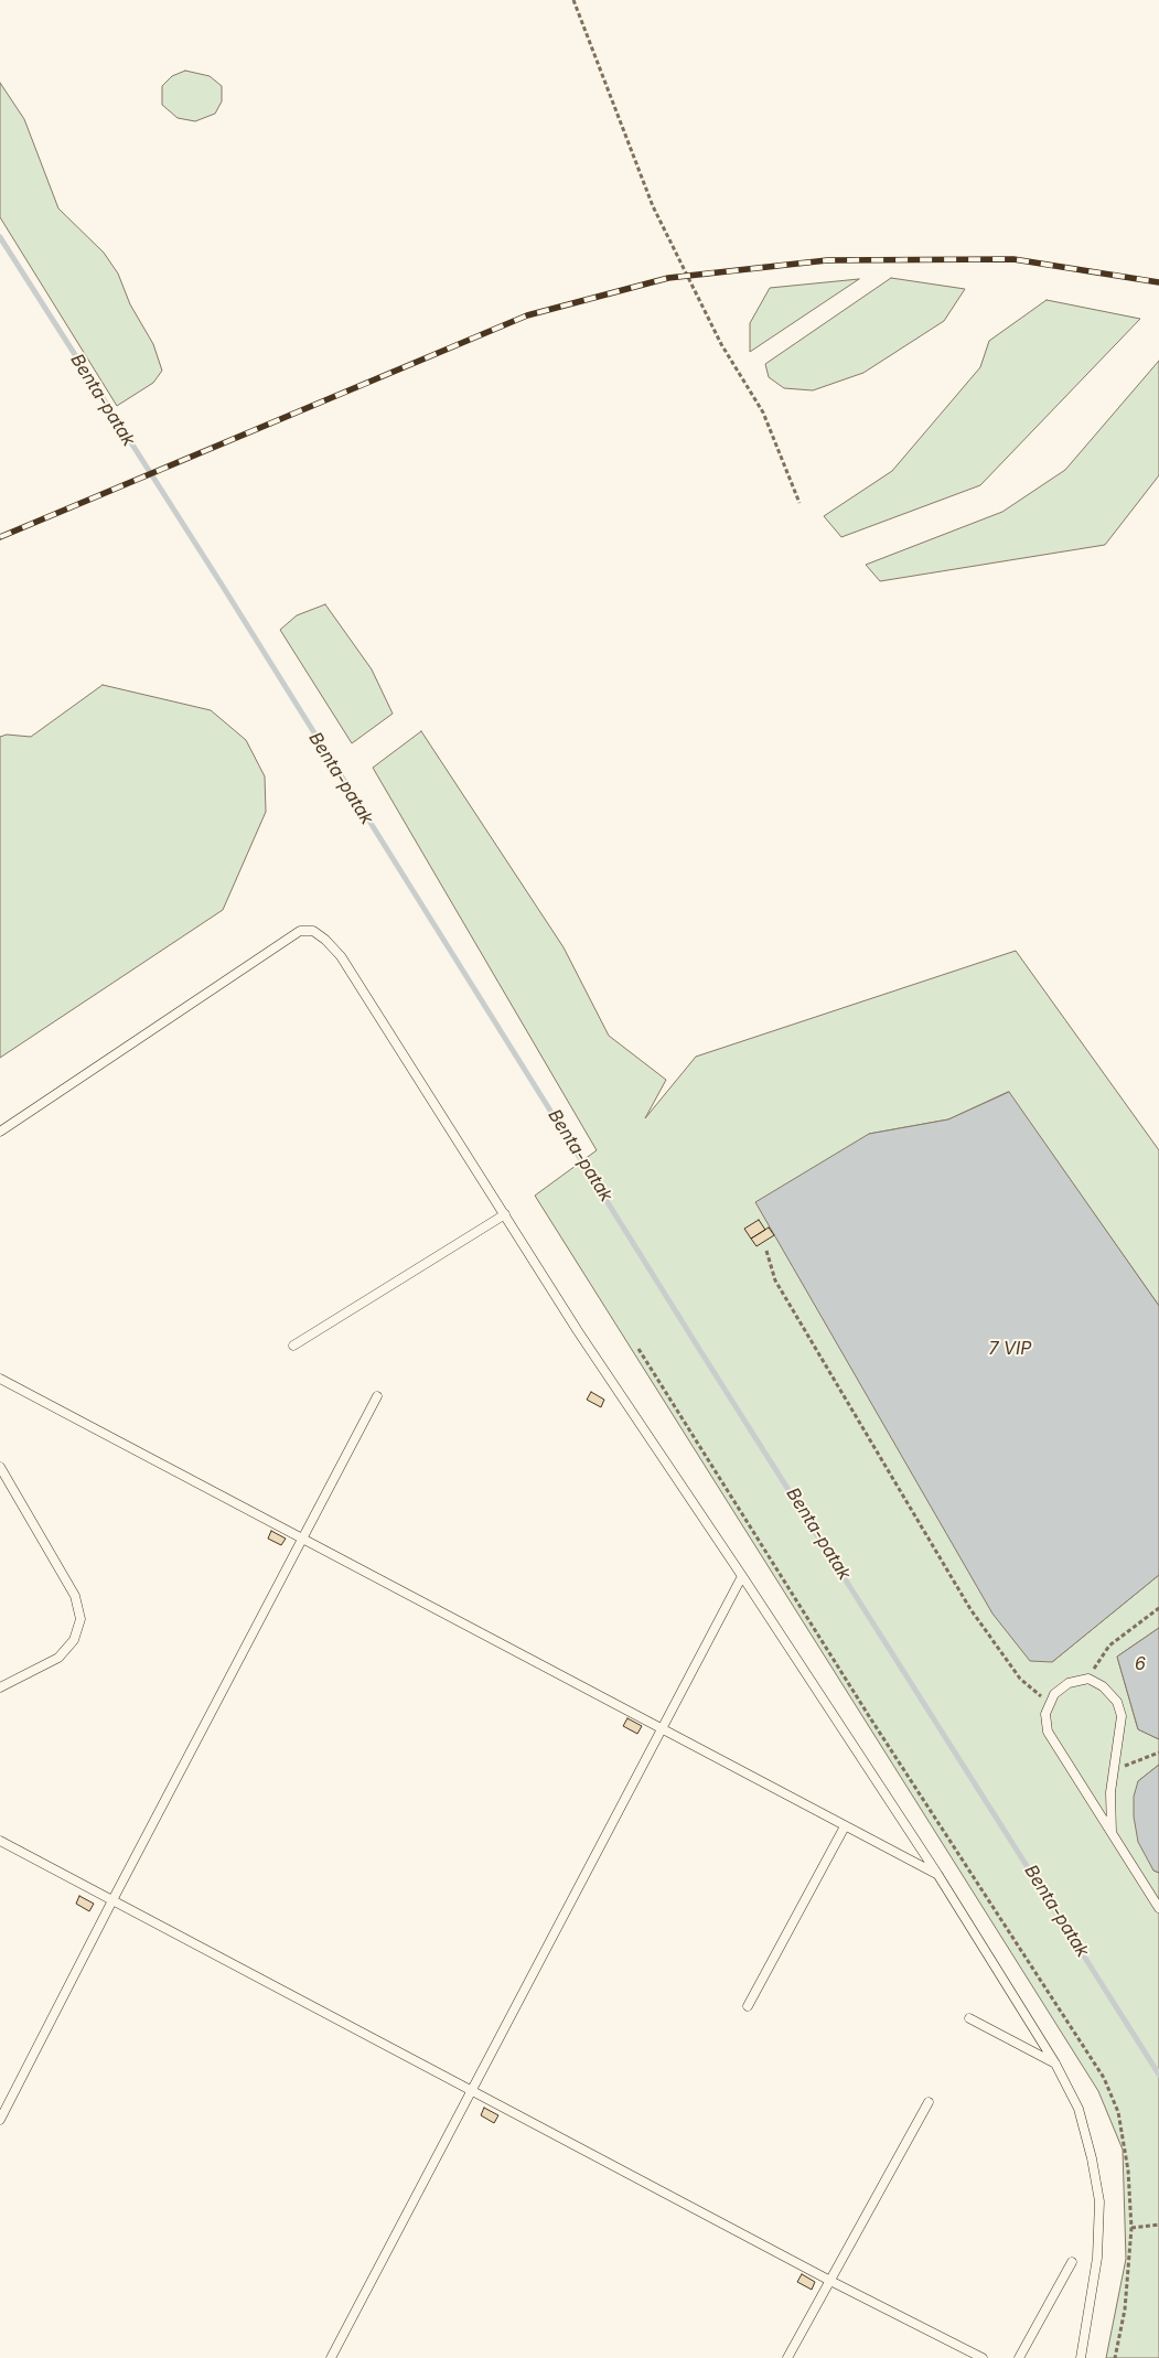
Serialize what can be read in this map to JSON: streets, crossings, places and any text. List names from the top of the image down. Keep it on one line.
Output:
{"water":["Benta-patak","7 VIP","6"]}
